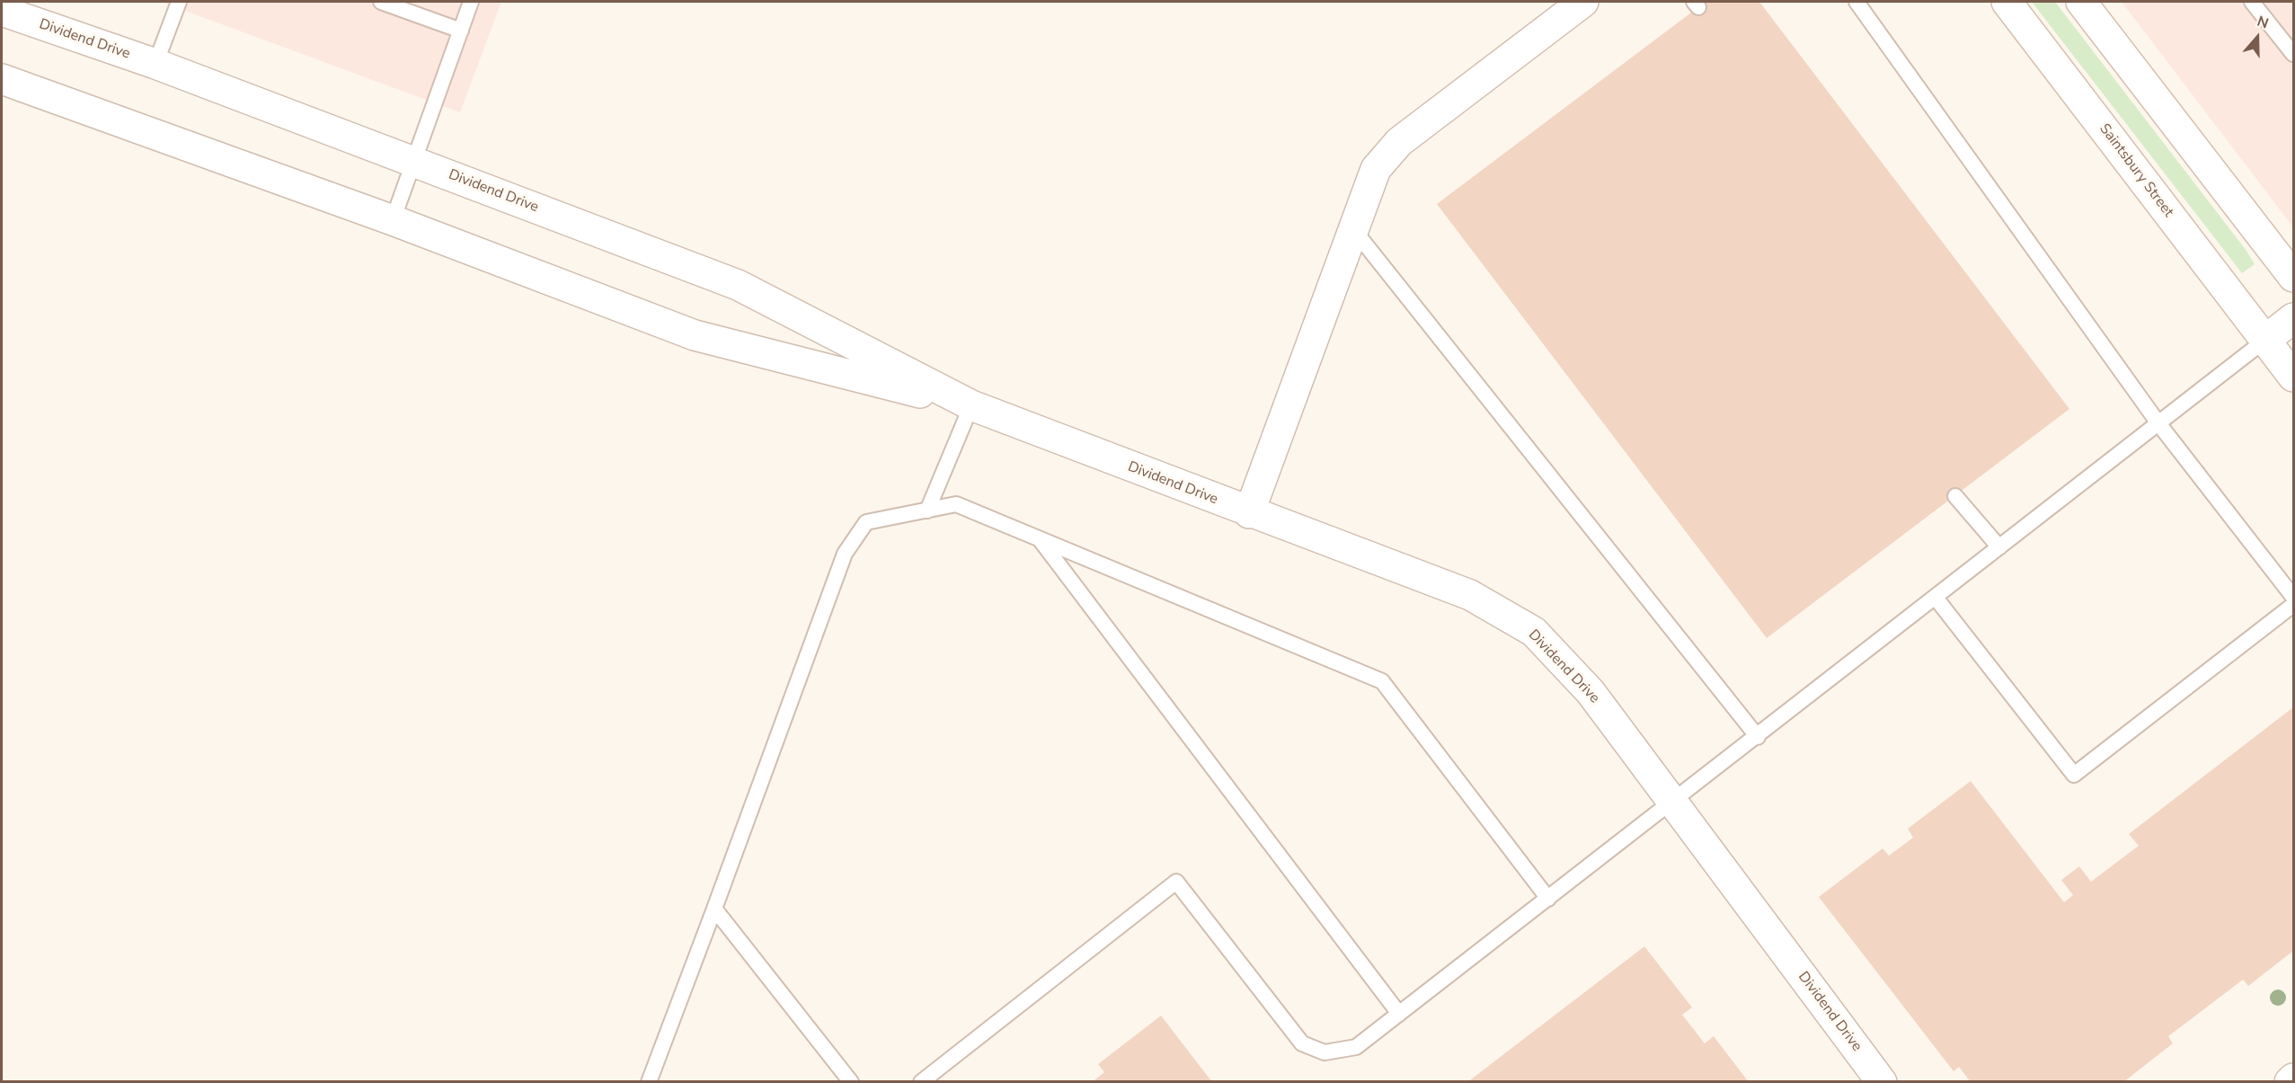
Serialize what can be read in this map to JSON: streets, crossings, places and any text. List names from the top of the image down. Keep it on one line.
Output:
{"streets":{"street":["Dividend Drive","Saintsbury Street"]},"north":"top"}
